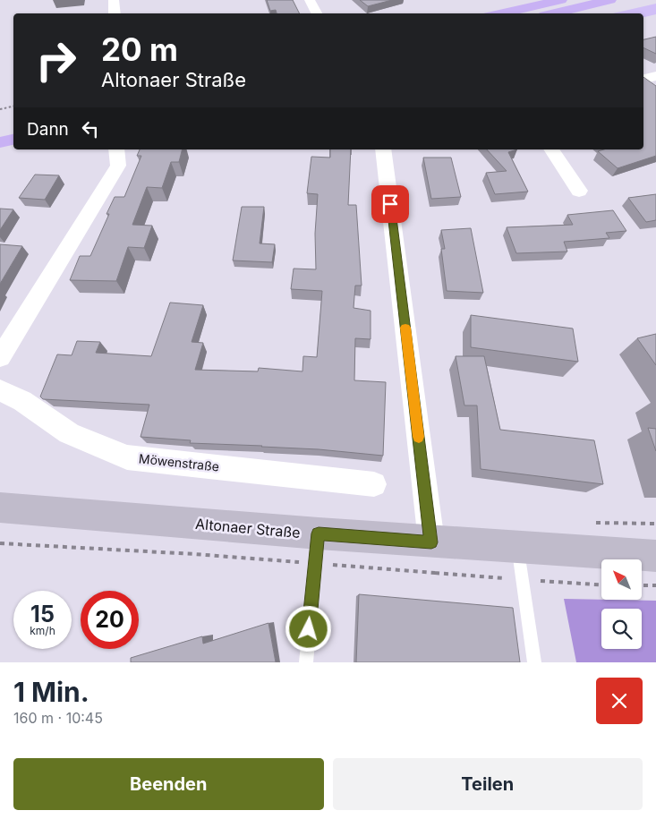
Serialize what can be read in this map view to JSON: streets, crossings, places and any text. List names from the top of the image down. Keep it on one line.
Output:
{"streets":{"main road":["Altonaer Straße"],"street":["Möwenstraße"]},"north":"top left","page":{"turn":["20 m","Altonaer Straße"],"then":"Dann","speed":"15 km/h","limit":"20","heading":["1 Min.","160 m · 10:45"],"buttons":["Beenden","Teilen"]}}
